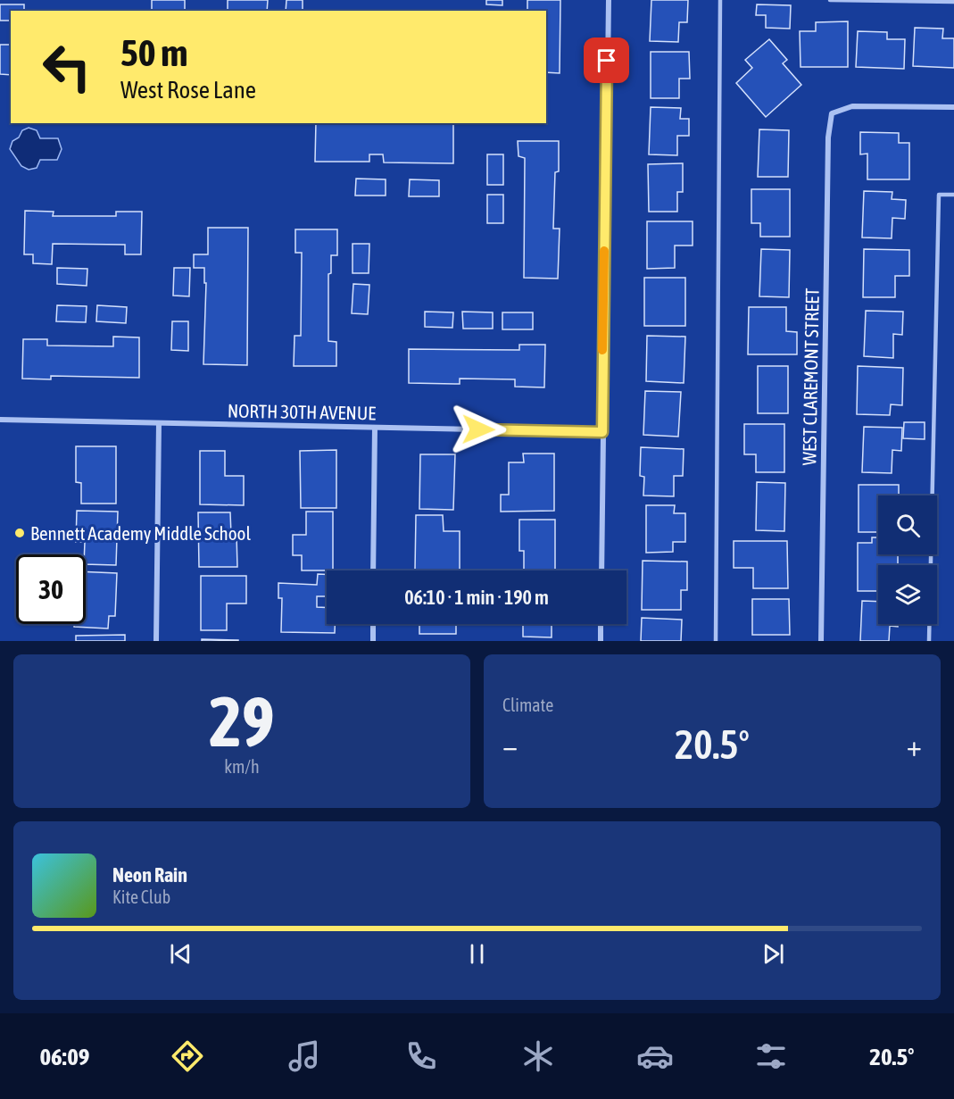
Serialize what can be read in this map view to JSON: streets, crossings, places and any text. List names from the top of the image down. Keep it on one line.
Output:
{"streets":{"street":["WEST CLAREMONT STREET","NORTH 30TH AVENUE"]},"places":["Bennett Academy Middle School"],"page":{"turn":["50 m","West Rose Lane"],"limit":"30","trip":"06:10 · 1 min · 190 m","tile":[["29","km/h"],"Climate"],"heat":["−","20.5°","+"],"song":["Neon Rain","Kite Club"],"tabs":["06:09","20.5°"]}}
